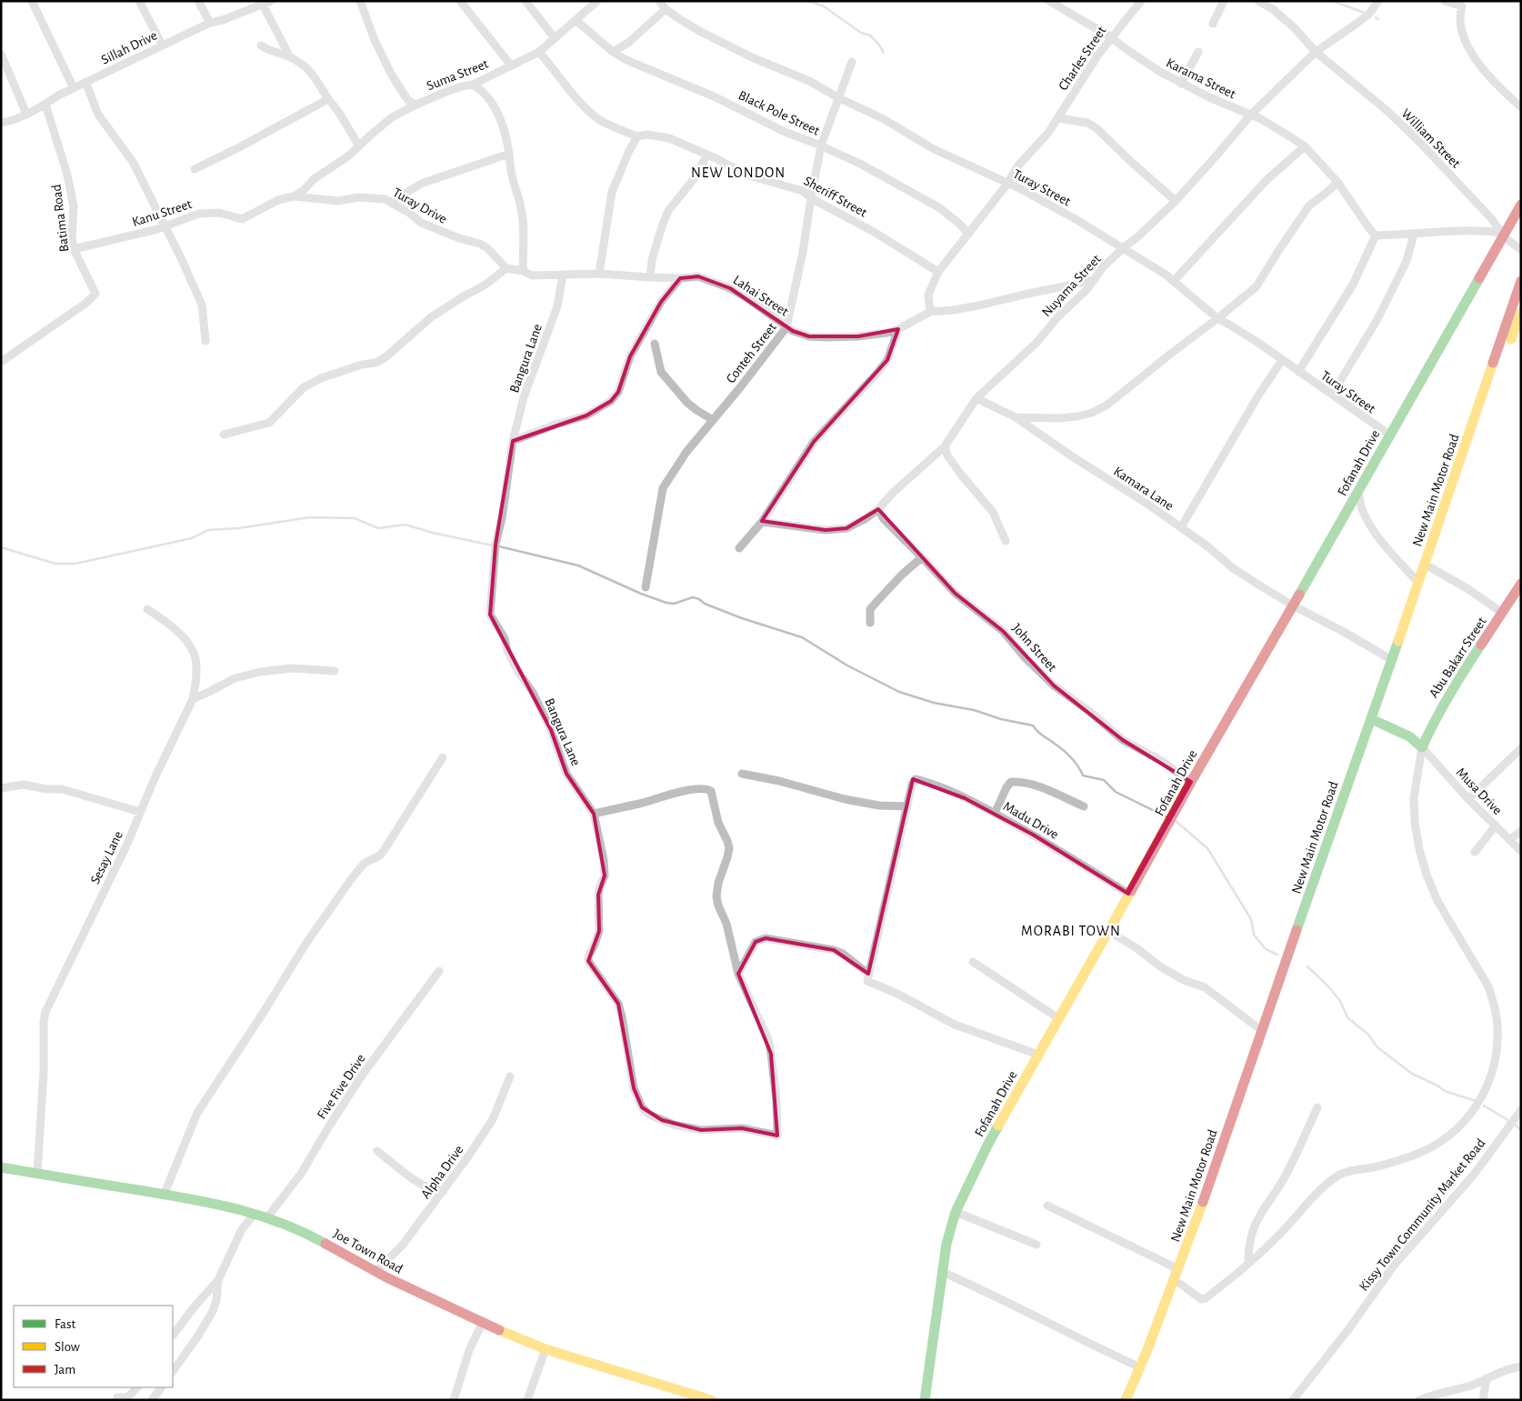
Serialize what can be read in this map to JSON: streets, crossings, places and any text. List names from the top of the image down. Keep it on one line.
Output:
{"streets":{"main road":["Fofanah Drive","New Main Motor Road","Abu Bakarr Street","Joe Town Road"],"street":["Sillah Drive","Charles Street","Suma Street","Karama Street","Black Pole Street","William Street","Turay Street","Sheriff Street","Turay Drive","Kanu Street","Batima Road","Nuyama Street","Lahai Street","Conteh Street","Bangura Lane","Kamara Lane","John Street","Musa Drive","Madu Drive","Sesay Lane","Five Five Drive","Alpha Drive","Kissy Town Community Market Road"]},"crossings":[["Sillah Drive","Batima Road"],["Charles Street","Karama Street"],["Charles Street","Black Pole Street"],["Charles Street","Turay Street"],["Charles Street","Sheriff Street"],["Charles Street","Lahai Street"],["Suma Street","Black Pole Street"],["Suma Street","Kanu Street"],["Karama Street","Nuyama Street"],["Black Pole Street","Conteh Street"],["William Street","Nuyama Street"],["William Street","Fofanah Drive"],["Turay Street","Nuyama Street"],["Turay Street","Conteh Street"],["Turay Street","Fofanah Drive"],["Sheriff Street","Conteh Street"],["Turay Drive","Kanu Street"],["Kanu Street","Batima Road"],["Nuyama Street","Lahai Street"],["Nuyama Street","Kamara Lane"],["Nuyama Street","John Street"],["Lahai Street","Conteh Street"],["Lahai Street","Bangura Lane"],["Fofanah Drive","Kamara Lane"],["Fofanah Drive","John Street"],["Fofanah Drive","Madu Drive"],["Kamara Lane","New Main Motor Road"],["Abu Bakarr Street","Musa Drive"],["Sesay Lane","Joe Town Road"],["Five Five Drive","Joe Town Road"],["Alpha Drive","Joe Town Road"]],"districts":["NEW LONDON","MORABI TOWN"],"legend":["Fast","Slow","Jam"]}
